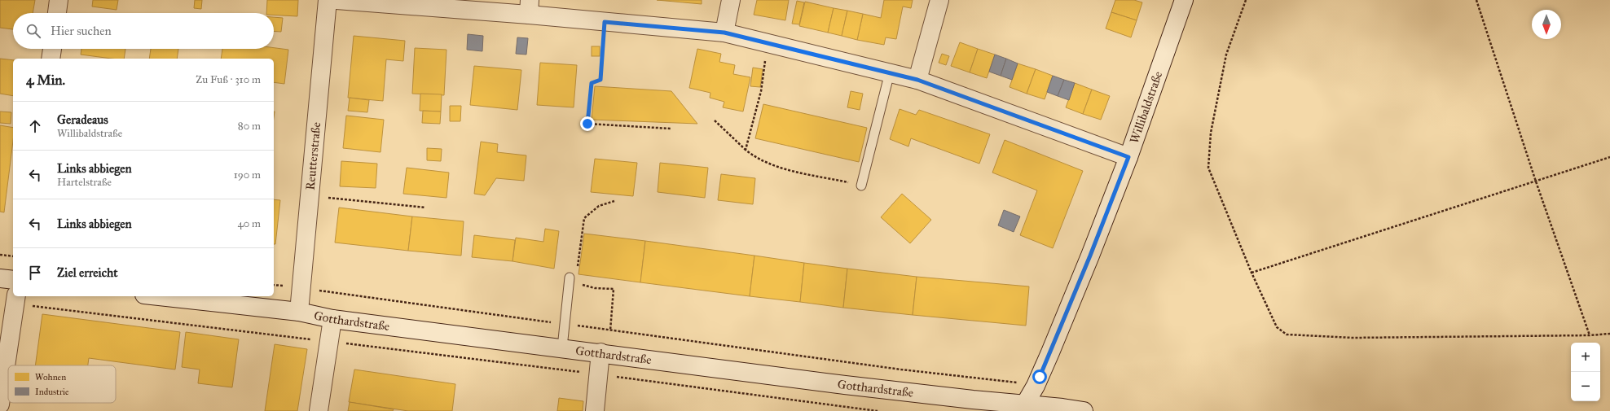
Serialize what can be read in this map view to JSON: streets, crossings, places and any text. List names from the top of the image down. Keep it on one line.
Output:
{"streets":{"street":["Willibaldstraße","Reutterstraße","Gotthardstraße"]},"crossings":[["Willibaldstraße","Gotthardstraße"],["Reutterstraße","Gotthardstraße"]],"legend":["Wohnen","Industrie"],"north":"bottom","page":{"search":"Hier suchen","heading":["4 Min.","Zu Fuß · 310 m"],"list":[["Geradeaus","Willibaldstraße","80 m"],["Links abbiegen","Hartelstraße","190 m"],["Links abbiegen","40 m"],"Ziel erreicht"],"map_buttons":["+","−"]}}
